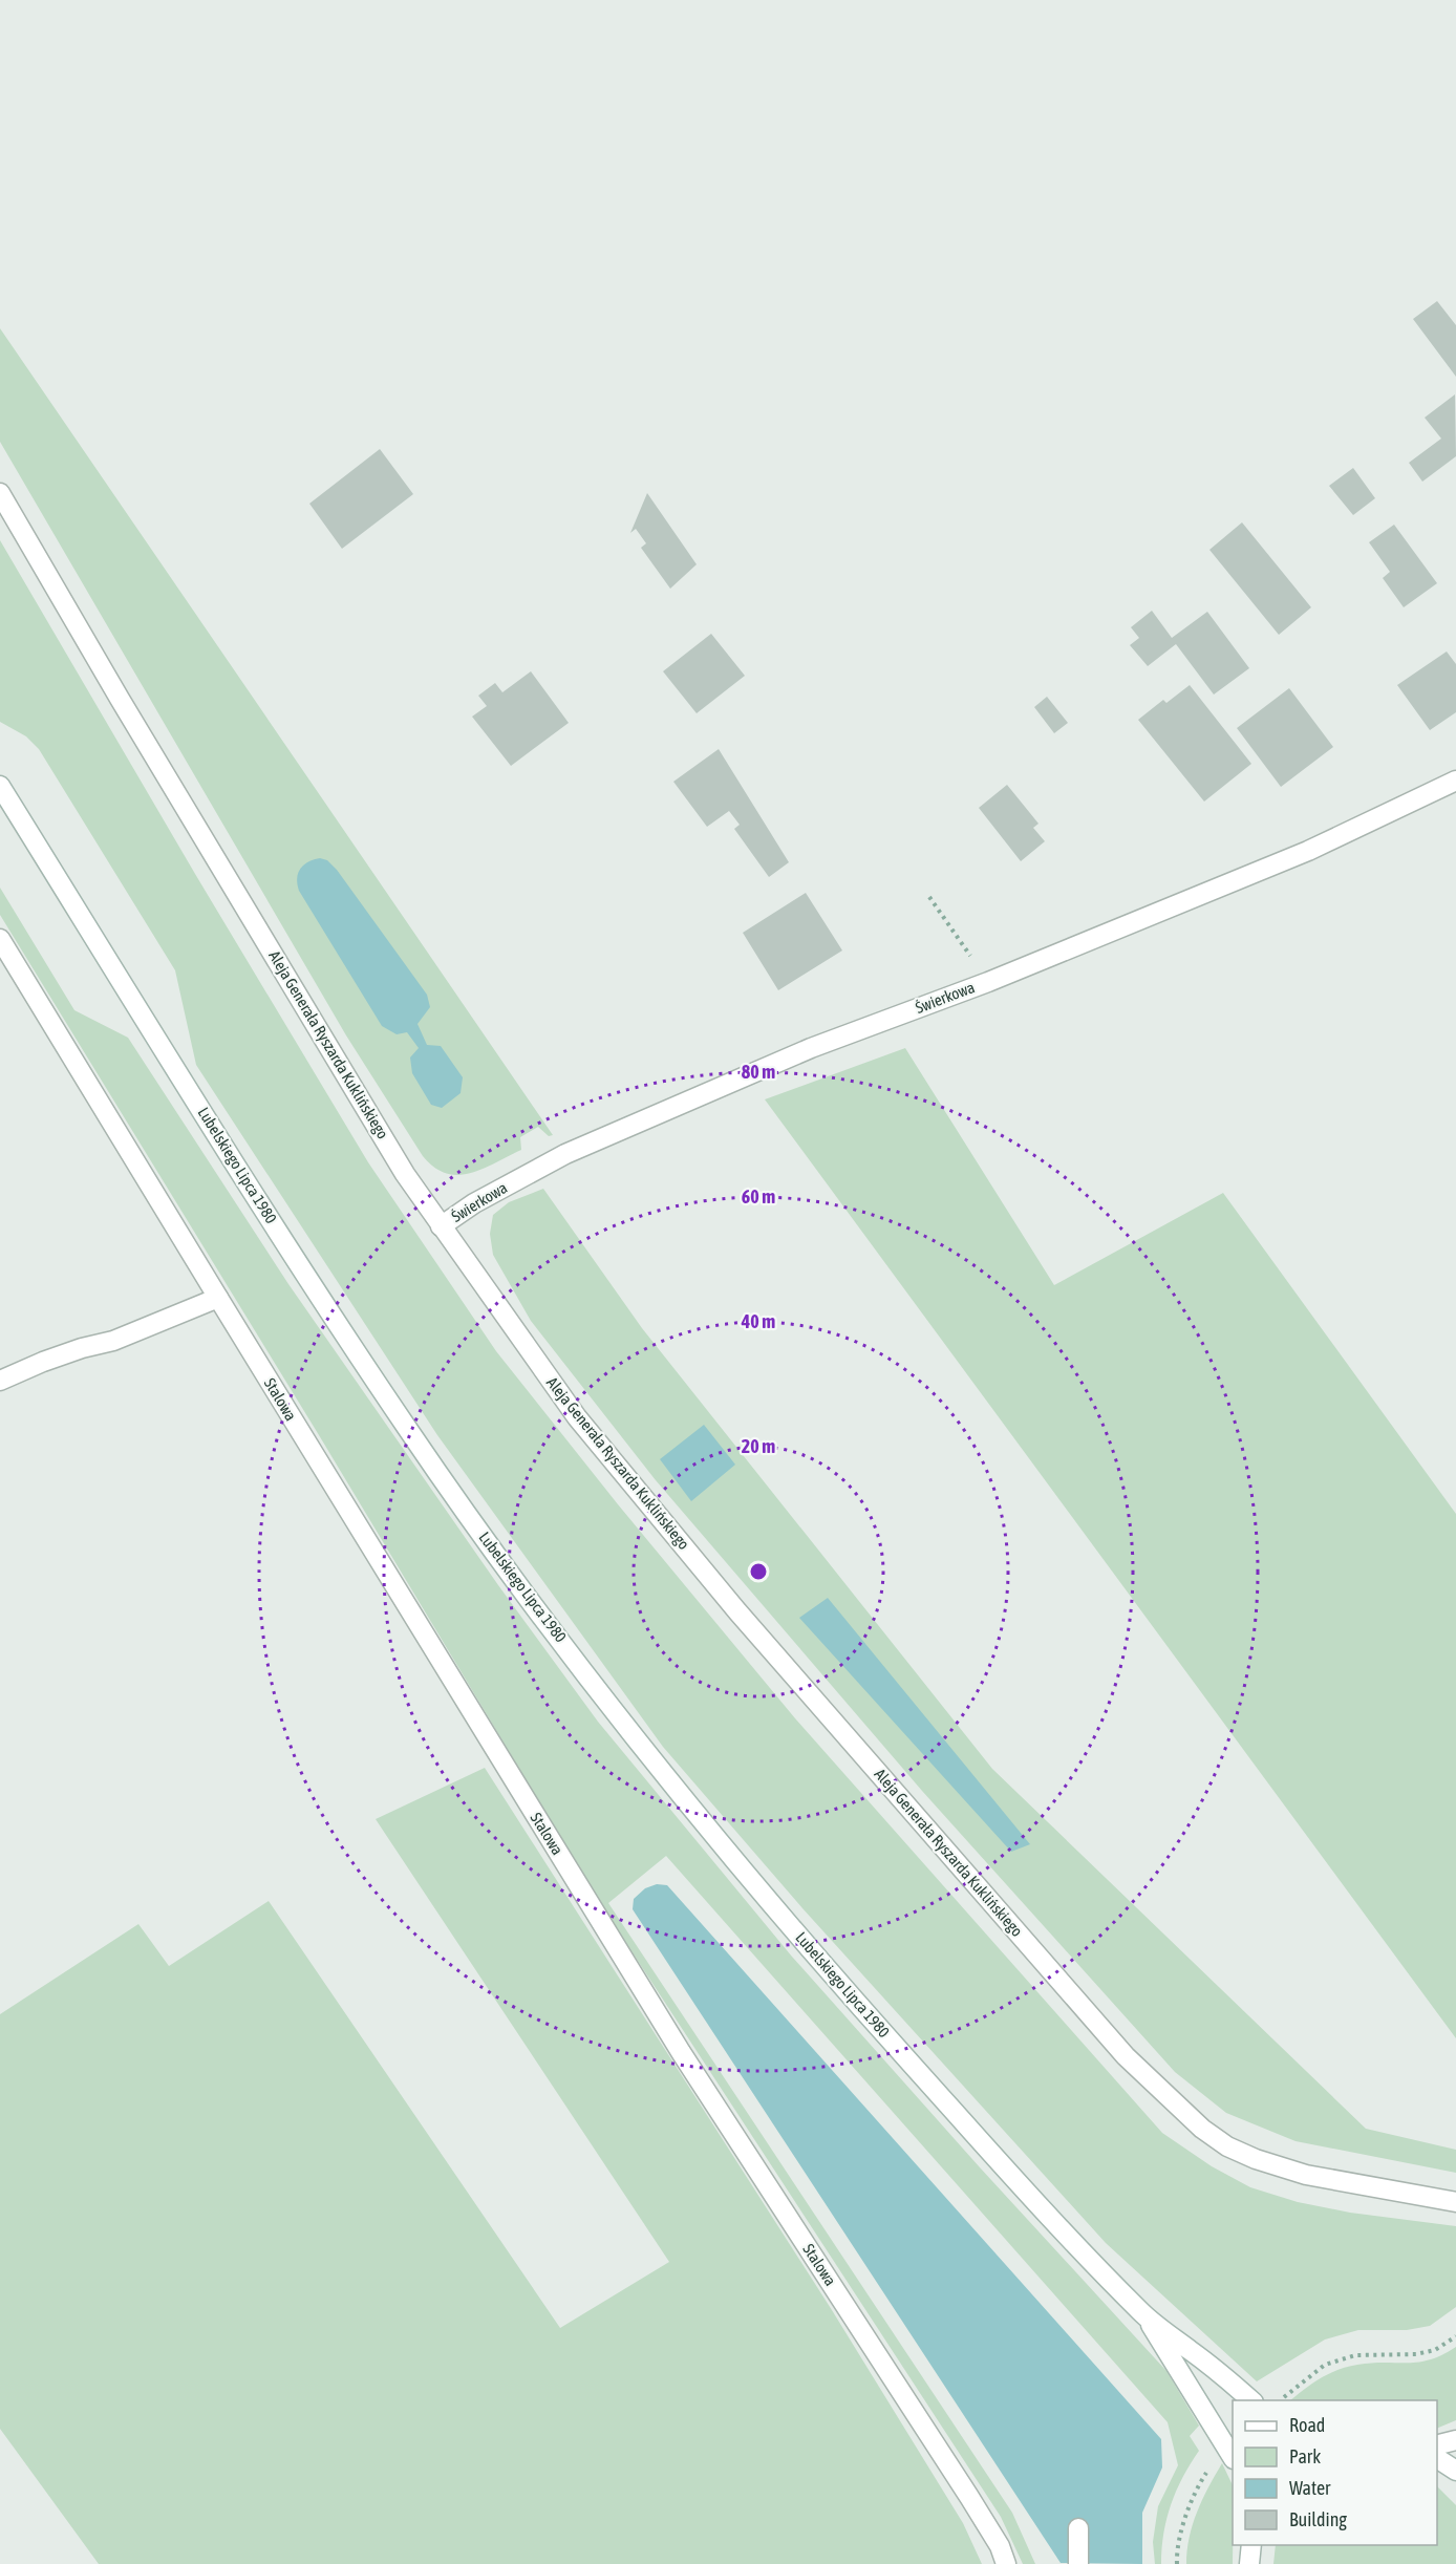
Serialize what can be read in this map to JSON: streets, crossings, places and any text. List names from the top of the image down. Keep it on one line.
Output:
{"streets":{"street":["Świerkowa","Aleja Generała Ryszarda Kuklińskiego","Lubelskiego Lipca 1980","Stalowa"]},"crossings":[["Świerkowa","Aleja Generała Ryszarda Kuklińskiego"]],"legend":["Road","Park","Water","Building"],"rings":["80 m","60 m","40 m","20 m"]}
